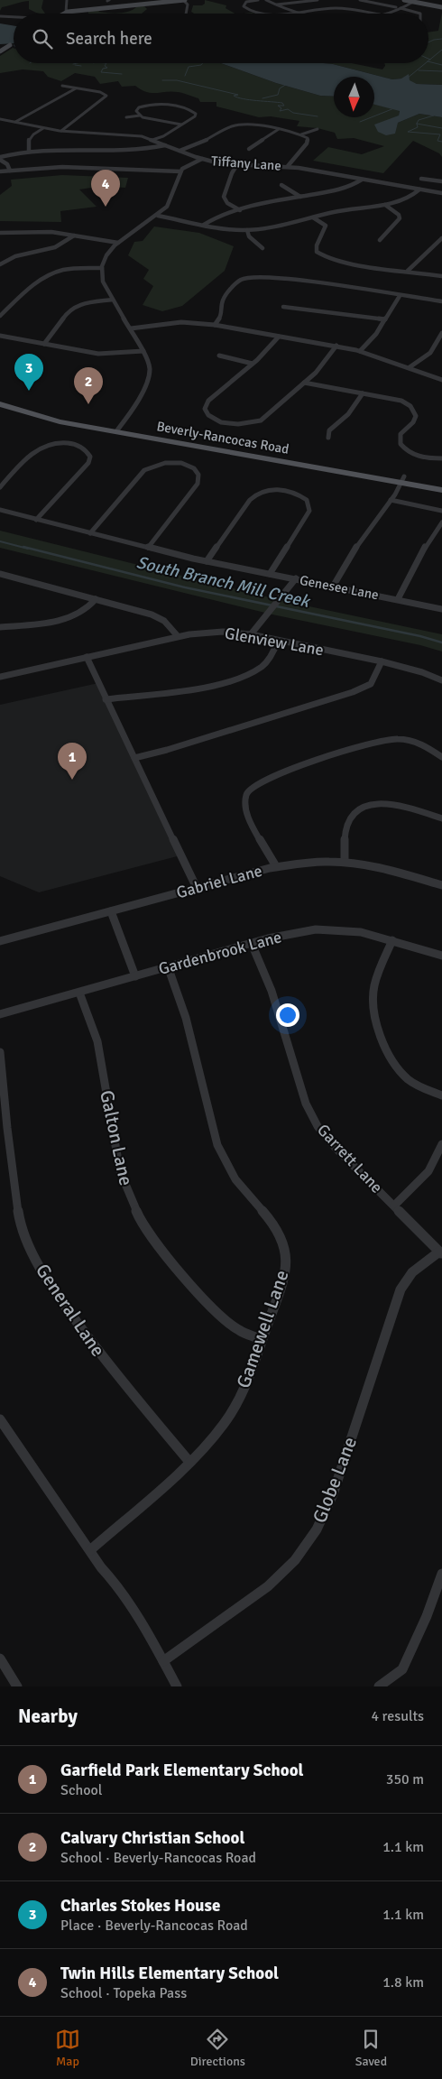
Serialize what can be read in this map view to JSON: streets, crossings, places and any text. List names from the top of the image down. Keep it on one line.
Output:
{"streets":{"main road":["Beverly-Rancocas Road"],"street":["Tiffany Lane","Genesee Lane","Glenview Lane","Gabriel Lane","Gardenbrook Lane","Galton Lane","Garrett Lane","General Lane","Gamewell Lane","Globe Lane"]},"crossings":[["Gardenbrook Lane","Galton Lane"],["Gardenbrook Lane","Garrett Lane"],["Gardenbrook Lane","Gamewell Lane"],["Galton Lane","Gamewell Lane"],["Garrett Lane","Globe Lane"],["General Lane","Gamewell Lane"]],"water":["South Branch Mill Creek"],"north":"bottom","page":{"search":"Search here","pins":["4","3","2","1"],"heading":["Nearby","4 results"],"list":[{"mark":"1","name":"Garfield Park Elementary School","note":"School","value":"350 m"},{"mark":"2","name":"Calvary Christian School","note":"School · Beverly-Rancocas Road","value":"1.1 km"},{"mark":"3","name":"Charles Stokes House","note":"Place · Beverly-Rancocas Road","value":"1.1 km"},{"mark":"4","name":"Twin Hills Elementary School","note":"School · Topeka Pass","value":"1.8 km"}],"nav":["Map","Directions","Saved"]}}
